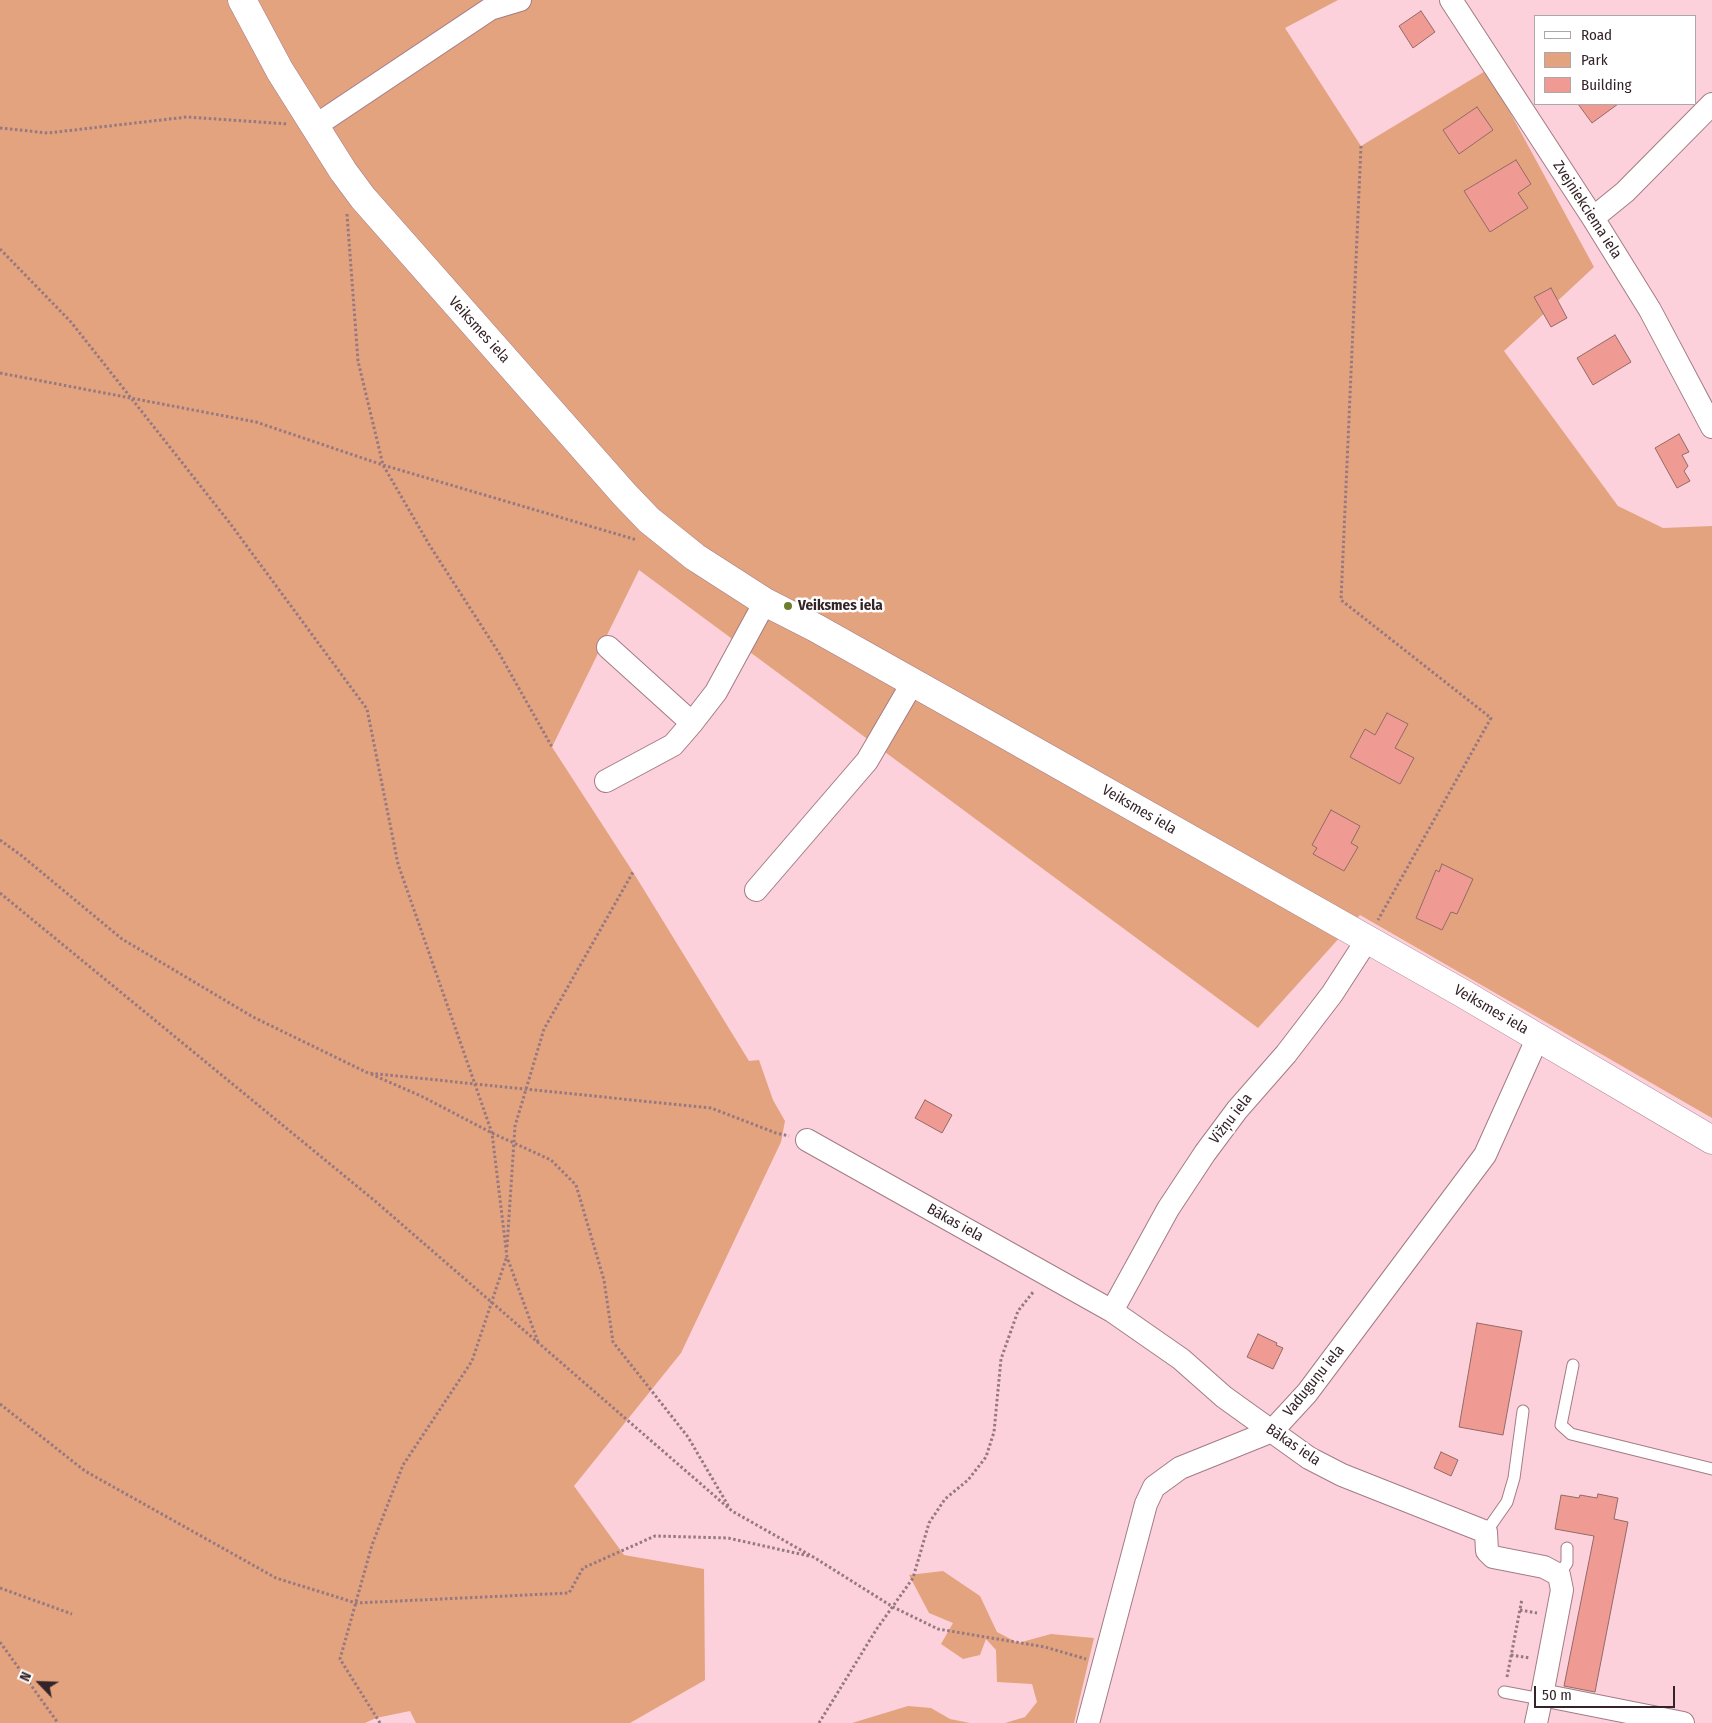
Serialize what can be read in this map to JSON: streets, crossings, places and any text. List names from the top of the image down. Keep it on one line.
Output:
{"streets":{"main road":["Veiksmes iela"],"street":["Zvejniekciema iela","Vižņu iela","Bākas iela","Vaduguņu iela"]},"crossings":[["Veiksmes iela","Vižņu iela"],["Veiksmes iela","Vaduguņu iela"],["Vižņu iela","Bākas iela"],["Bākas iela","Vaduguņu iela"]],"places":["Veiksmes iela"],"legend":["Road","Park","Building"],"scale_bar":"50 m","north":"top left"}
